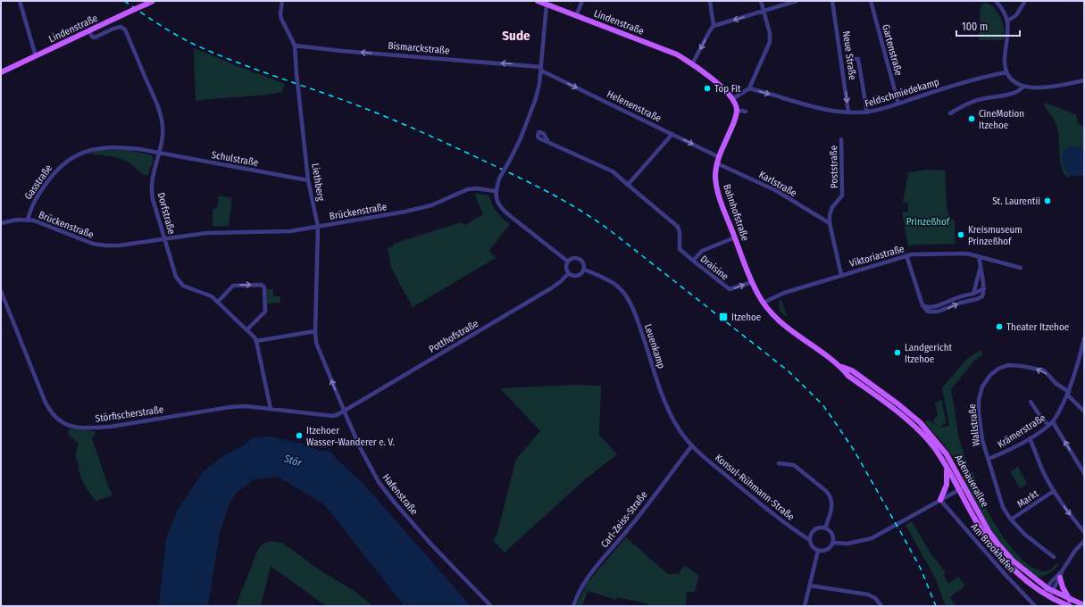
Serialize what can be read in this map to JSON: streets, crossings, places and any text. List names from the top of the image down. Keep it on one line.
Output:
{"streets":{"main road":["Lindenstraße","Bahnhofstraße","Adenauerallee"],"street":["Bismarckstraße","Gartenstraße","Neue Straße","Feldschmiedekamp","Helenenstraße","Schulstraße","Poststraße","Gasstraße","Liethberg","Karlstraße","Brückenstraße","Dorfstraße","Viktoriastraße","Draisine","Potthofstraße","Leuenkamp","Störfischerstraße","Wallstraße","Krämerstraße","Konsul-Rühmann-Straße","Hafenstraße","Markt","Carl-Zeiss-Straße","Am Brookhafen"]},"crossings":[["Lindenstraße","Bahnhofstraße"],["Lindenstraße","Dorfstraße"],["Bismarckstraße","Helenenstraße"],["Bismarckstraße","Liethberg"],["Gartenstraße","Feldschmiedekamp"],["Neue Straße","Feldschmiedekamp"],["Helenenstraße","Bahnhofstraße"],["Schulstraße","Gasstraße"],["Schulstraße","Liethberg"],["Schulstraße","Dorfstraße"],["Poststraße","Karlstraße"],["Poststraße","Viktoriastraße"],["Gasstraße","Brückenstraße"],["Gasstraße","Dorfstraße"],["Liethberg","Brückenstraße"],["Liethberg","Hafenstraße"],["Karlstraße","Bahnhofstraße"],["Brückenstraße","Dorfstraße"],["Bahnhofstraße","Viktoriastraße"],["Bahnhofstraße","Draisine"],["Bahnhofstraße","Adenauerallee"],["Dorfstraße","Störfischerstraße"],["Viktoriastraße","Adenauerallee"],["Potthofstraße","Leuenkamp"],["Potthofstraße","Störfischerstraße"],["Potthofstraße","Hafenstraße"],["Leuenkamp","Konsul-Rühmann-Straße"],["Leuenkamp","Carl-Zeiss-Straße"],["Störfischerstraße","Hafenstraße"],["Wallstraße","Krämerstraße"],["Wallstraße","Markt"],["Konsul-Rühmann-Straße","Carl-Zeiss-Straße"]],"one_way":["Bismarckstraße","Feldschmiedekamp","Helenenstraße","Draisine"],"districts":["Sude"],"water":["Stör"],"parks":["Prinzeßhof"],"places":{"other":["Top Fit","CineMotion Itzehoe","St. Laurentii","Kreismuseum Prinzeßhof","Theater Itzehoe","Landgericht Itzehoe","Itzehoer Wasser-Wanderer e. V."],"transit":["Itzehoe"]},"scale_bar":"100 m"}
